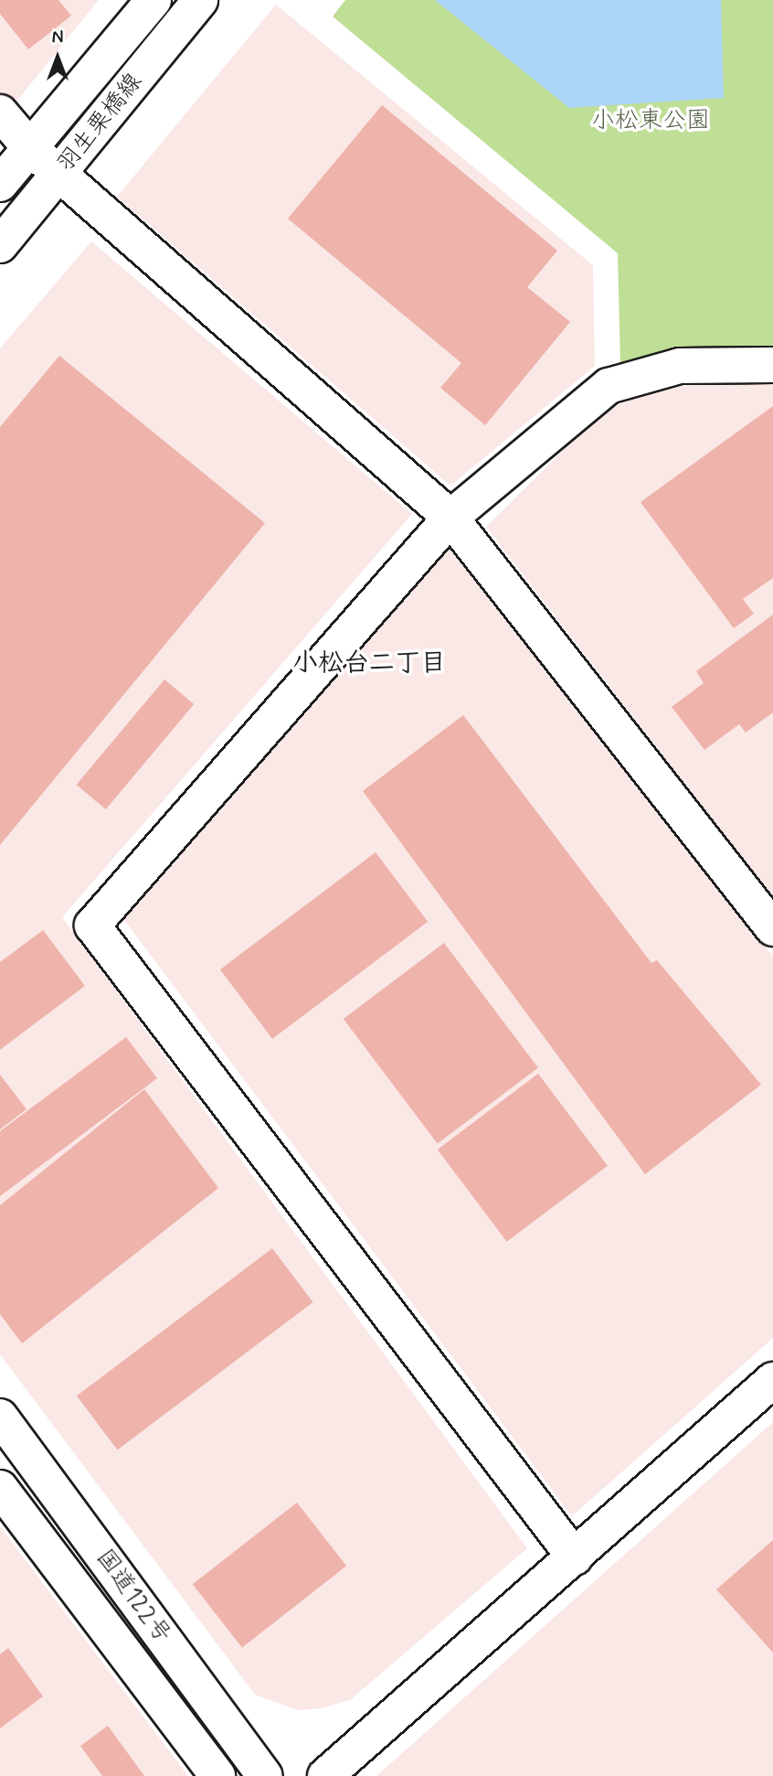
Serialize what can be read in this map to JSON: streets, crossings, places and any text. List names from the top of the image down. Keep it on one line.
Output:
{"streets":{"main road":["羽生栗橋線","国道122号"]},"districts":["小松台二丁目"],"parks":["小松東公園"],"north":"top"}
